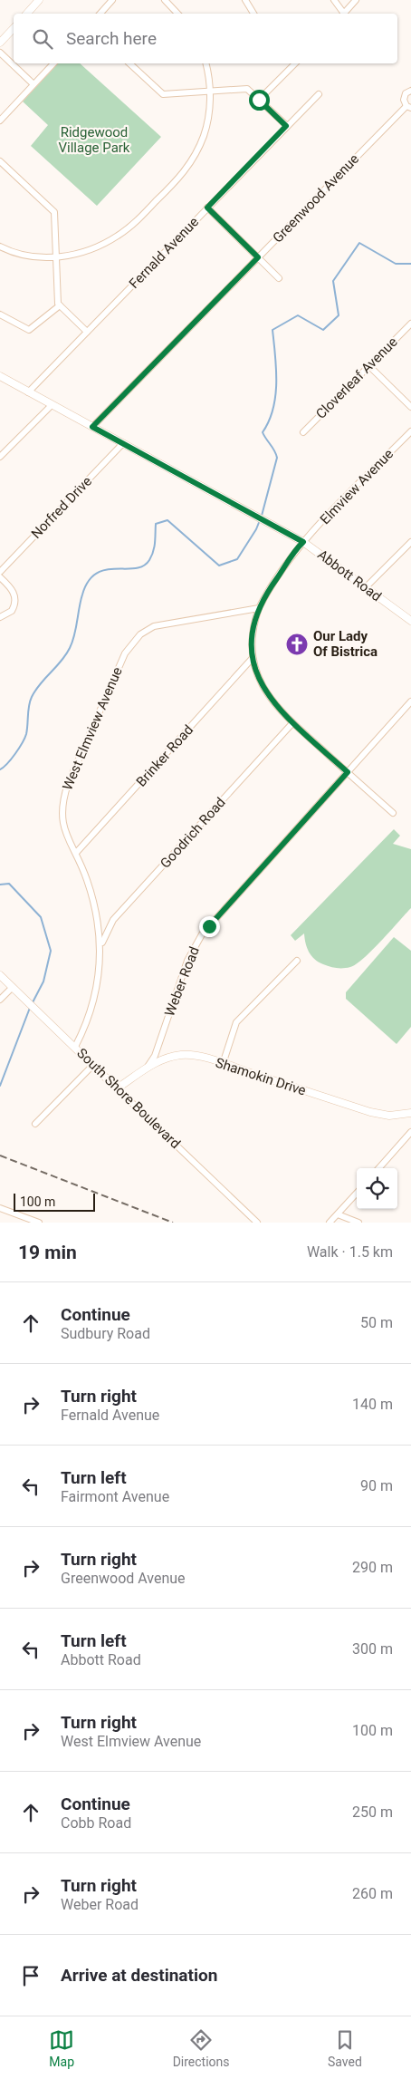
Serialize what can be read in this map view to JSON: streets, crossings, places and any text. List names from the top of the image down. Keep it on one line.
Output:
{"streets":{"street":["Greenwood Avenue","Fernald Avenue","Cloverleaf Avenue","Elmview Avenue","Norfred Drive","Abbott Road","West Elmview Avenue","Brinker Road","Goodrich Road","Weber Road","Shamokin Drive","South Shore Boulevard"]},"crossings":[["Greenwood Avenue","Abbott Road"],["Fernald Avenue","Abbott Road"],["Elmview Avenue","Abbott Road"],["Norfred Drive","Abbott Road"],["West Elmview Avenue","Brinker Road"],["West Elmview Avenue","Goodrich Road"],["West Elmview Avenue","South Shore Boulevard"],["Weber Road","Shamokin Drive"],["Shamokin Drive","South Shore Boulevard"]],"parks":["Ridgewood Village Park"],"places":{"church":["Our Lady Of Bistrica"]},"scale_bar":"100 m","page":{"search":"Search here","scale":"100 m","heading":["19 min","Walk · 1.5 km"],"list":[["Continue","Sudbury Road","50 m"],["Turn right","Fernald Avenue","140 m"],["Turn left","Fairmont Avenue","90 m"],["Turn right","Greenwood Avenue","290 m"],["Turn left","Abbott Road","300 m"],["Turn right","West Elmview Avenue","100 m"],["Continue","Cobb Road","250 m"],["Turn right","Weber Road","260 m"],"Arrive at destination"],"nav":["Map","Directions","Saved"]}}
